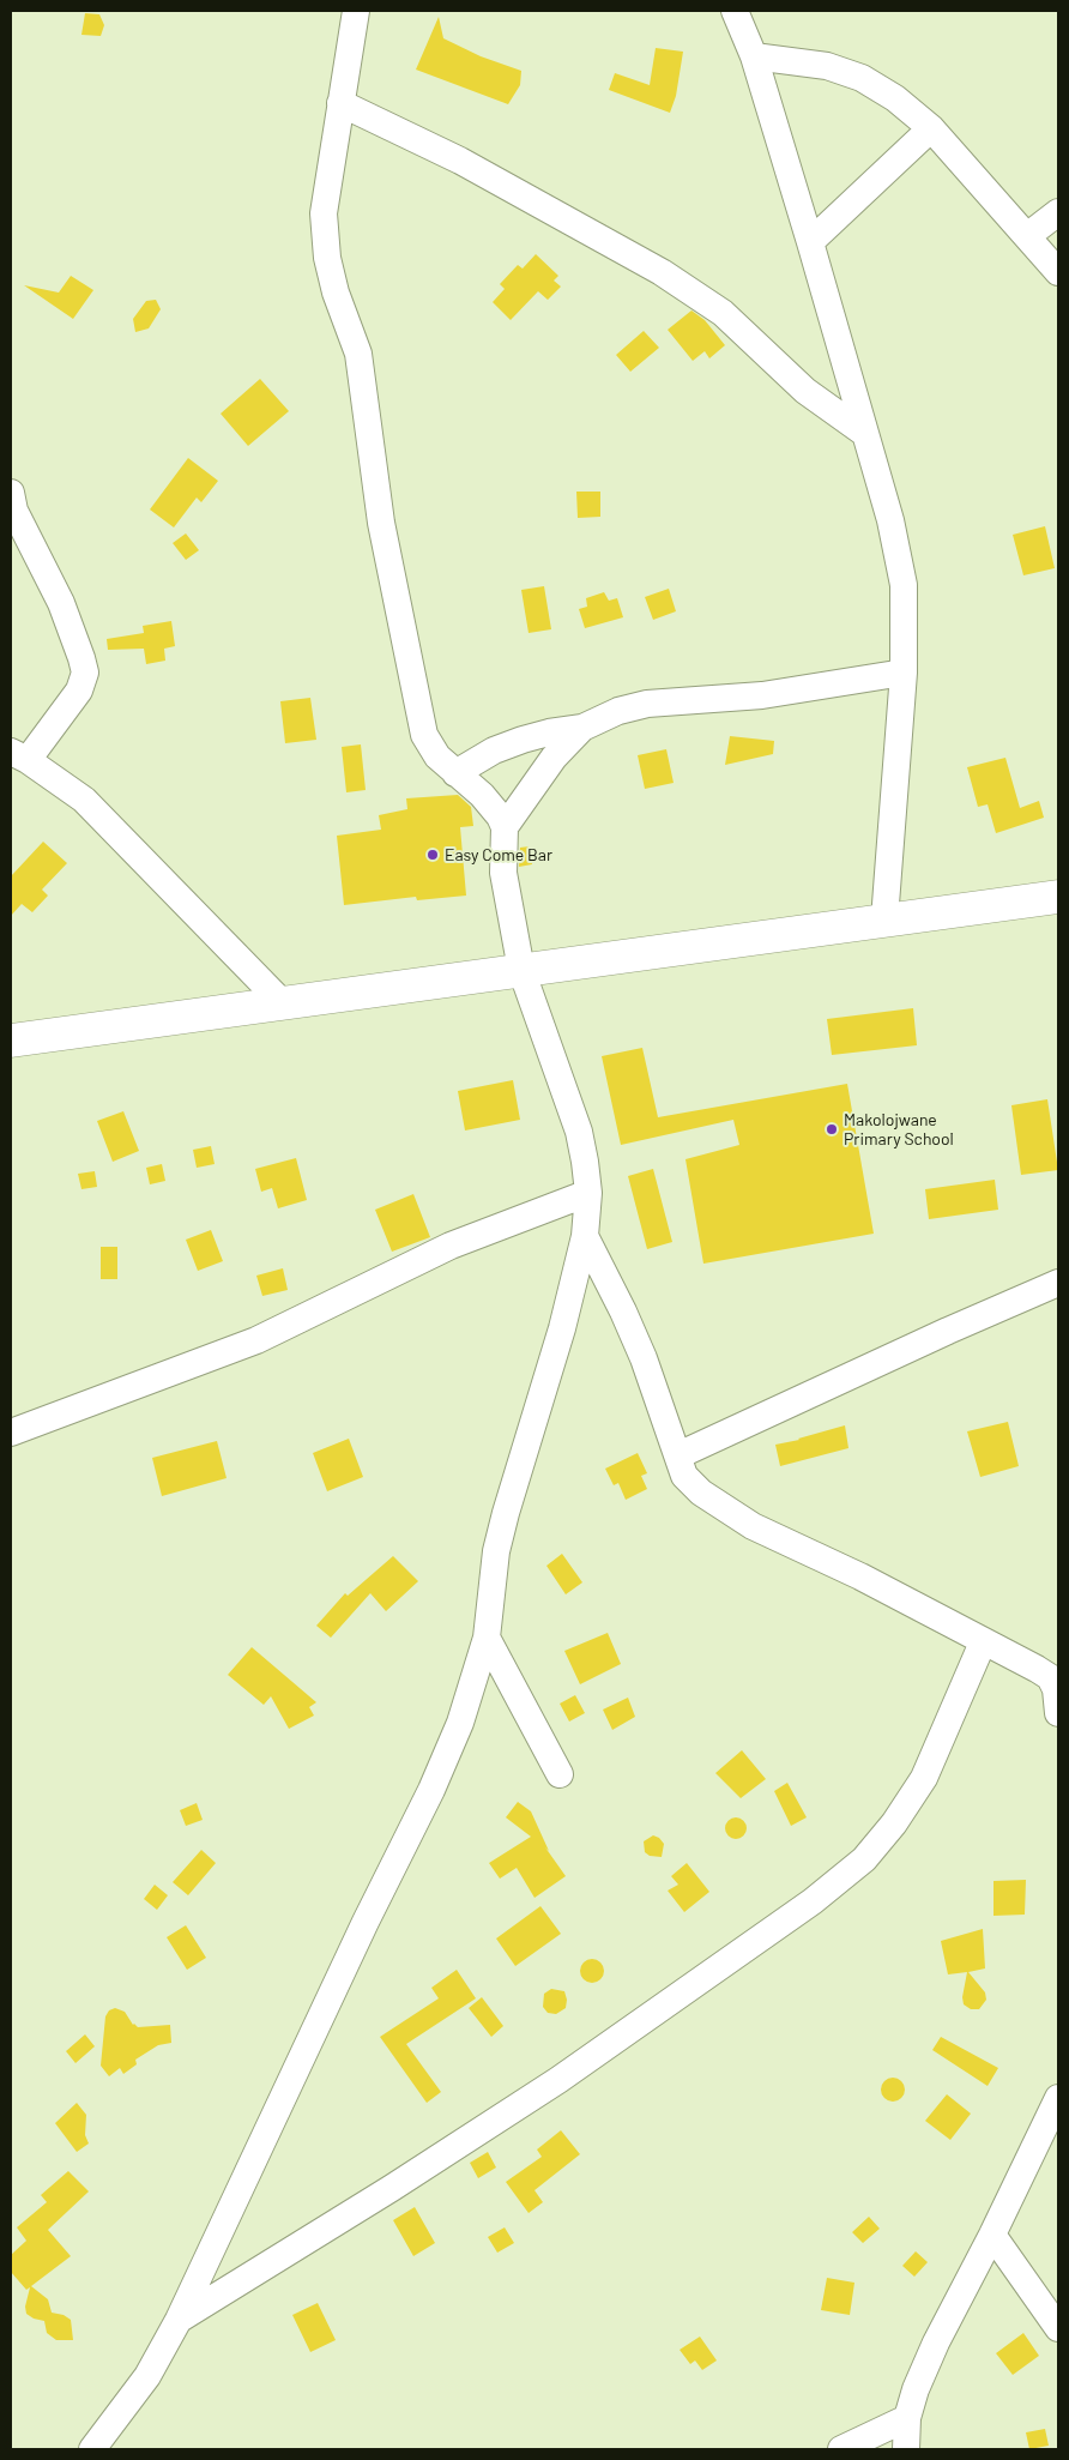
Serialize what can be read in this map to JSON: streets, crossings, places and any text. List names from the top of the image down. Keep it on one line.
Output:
{"places":["Easy Come Bar","Makolojwane Primary School"]}
